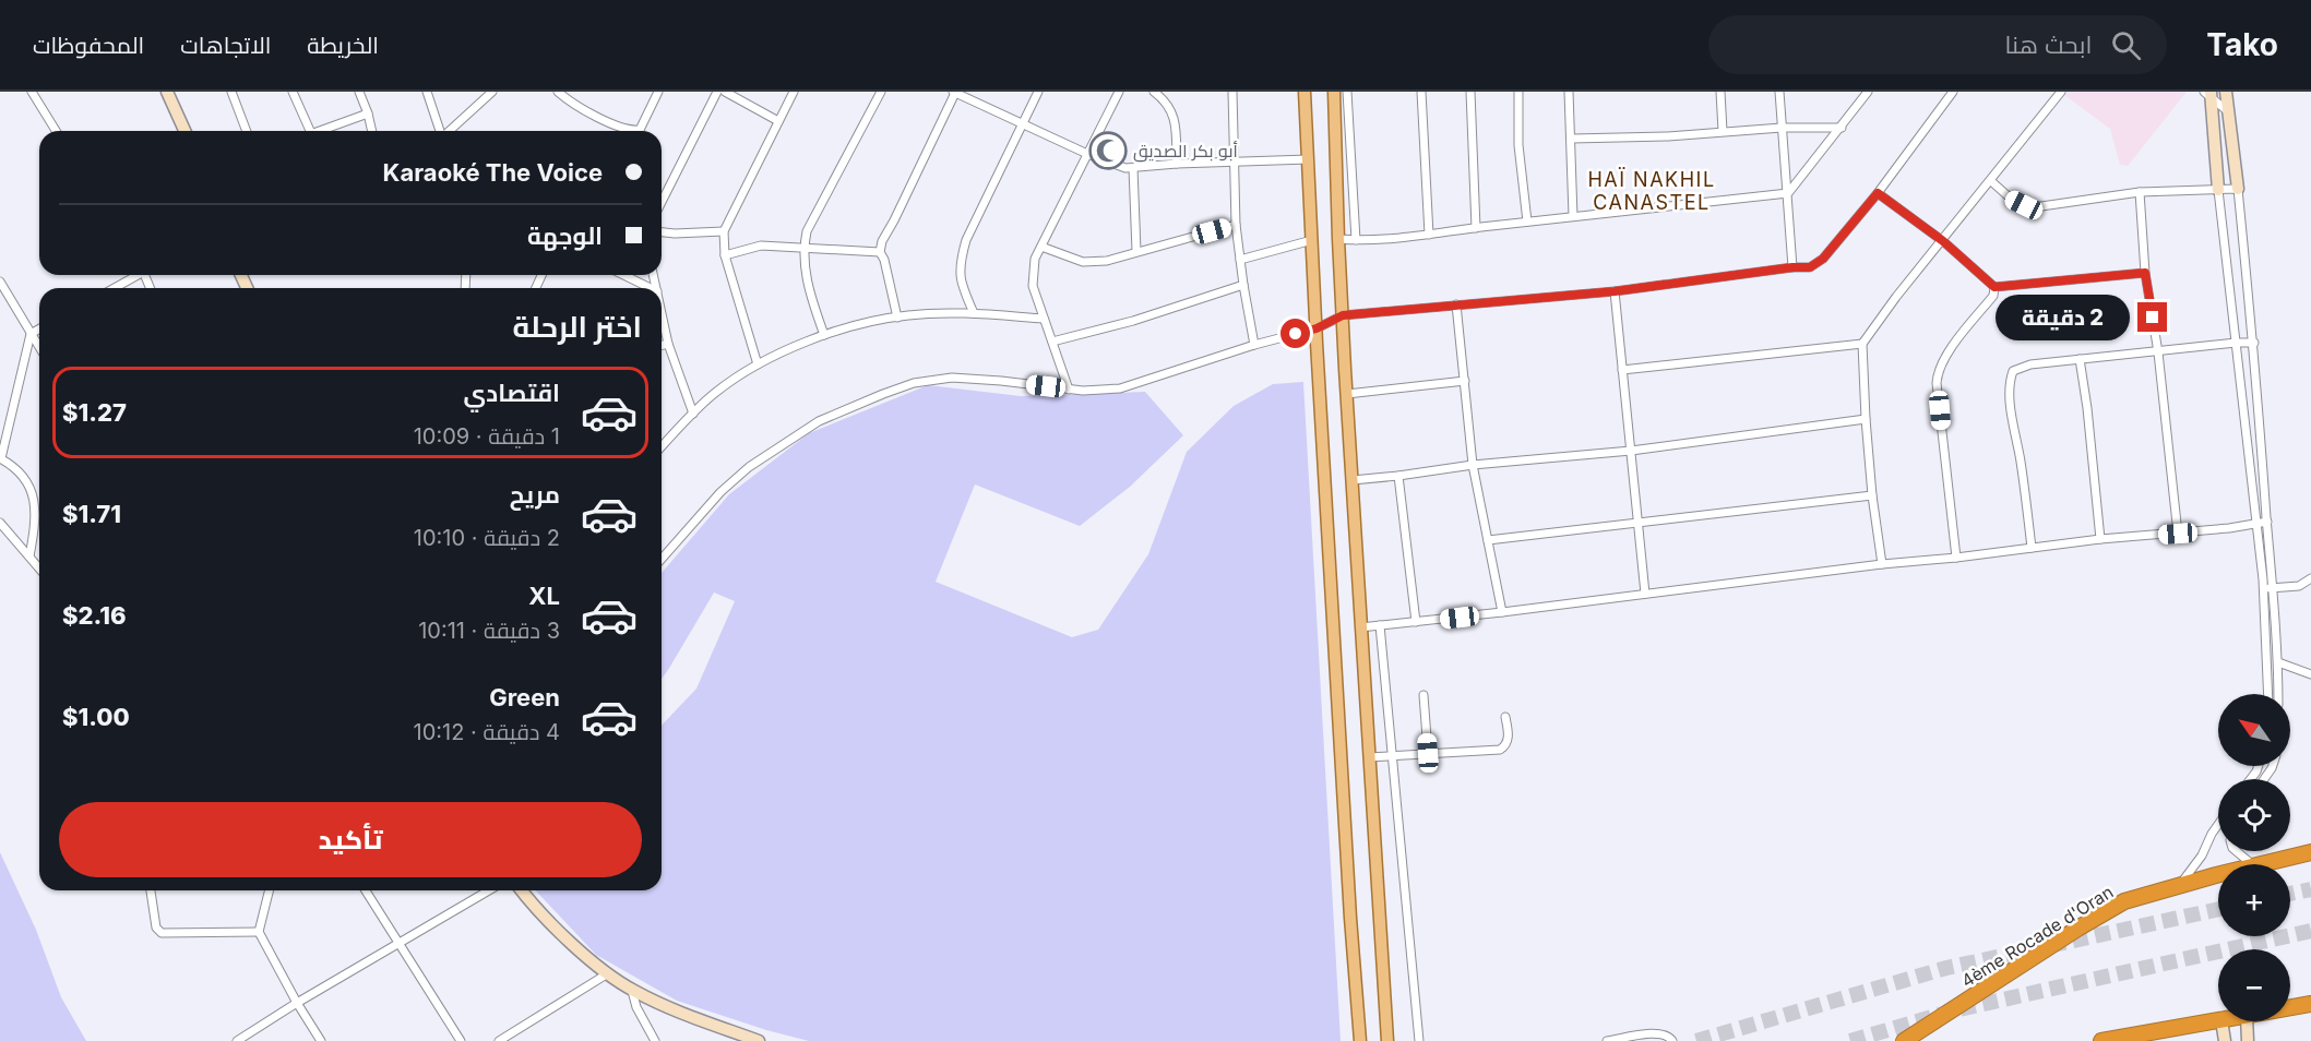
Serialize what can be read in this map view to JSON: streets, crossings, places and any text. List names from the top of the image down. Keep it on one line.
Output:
{"streets":{"highway":["4ème Rocade d'Oran"]},"districts":["HAÏ NAKHIL CANASTEL"],"places":{"mosque":["أبو بكر الصديق"]},"north":"top left","page":{"header":"Tako","search":"ابحث هنا","nav":["الخريطة","الاتجاهات","المحفوظات"],"banner":["Karaoké The Voice","الوجهة"],"heading":"اختر الرحلة","bubble":"2 دقيقة","list":[{"name":"اقتصادي","note":"1 دقيقة · 10:09","value":"$1.27"},{"name":"مريح","note":"2 دقيقة · 10:10","value":"$1.71"},{"name":"XL","note":"3 دقيقة · 10:11","value":"$2.16"},{"name":"Green","note":"4 دقيقة · 10:12","value":"$1.00"}],"map_buttons":["+","−"],"buttons":"تأكيد"}}
